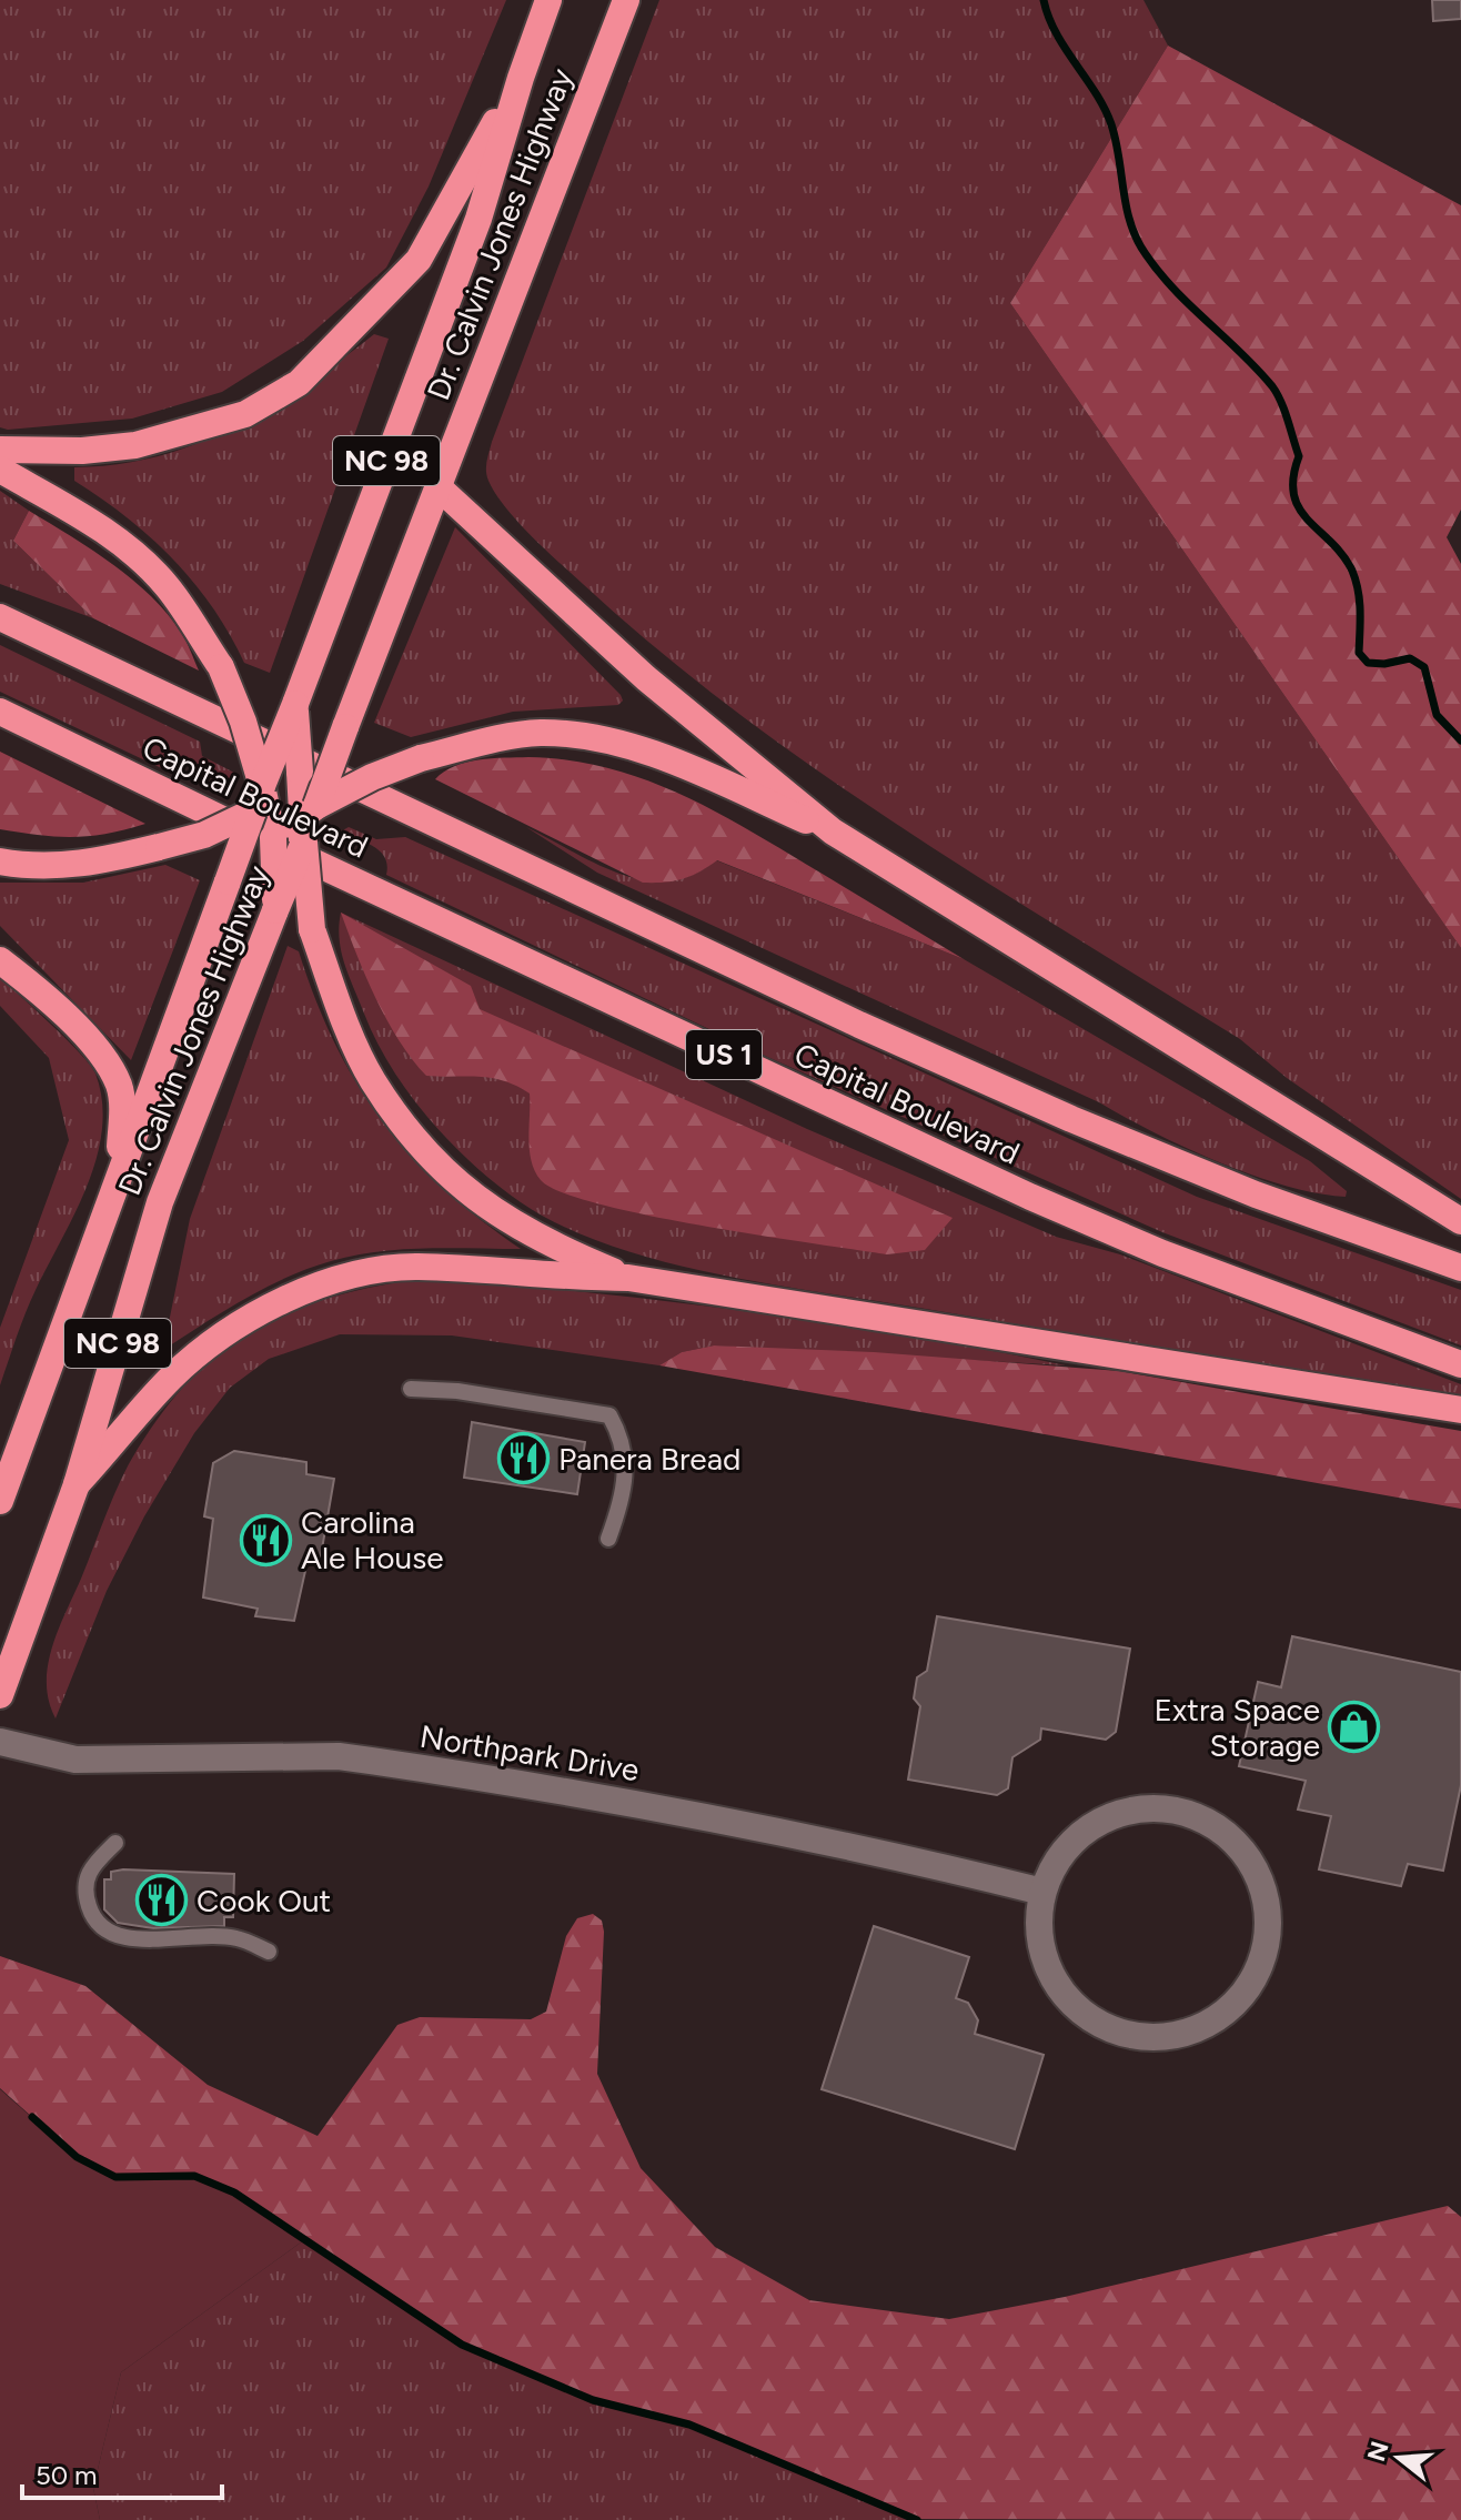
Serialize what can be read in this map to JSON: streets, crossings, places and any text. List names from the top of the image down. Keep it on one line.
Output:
{"streets":{"highway":["Dr. Calvin Jones Highway","NC 98","Capital Boulevard","US 1"],"street":["Northpark Drive"]},"places":{"restaurant":["Panera Bread","Carolina Ale House","Cook Out"],"shop":["Extra Space Storage"]},"scale_bar":"50 m","north":"left"}
